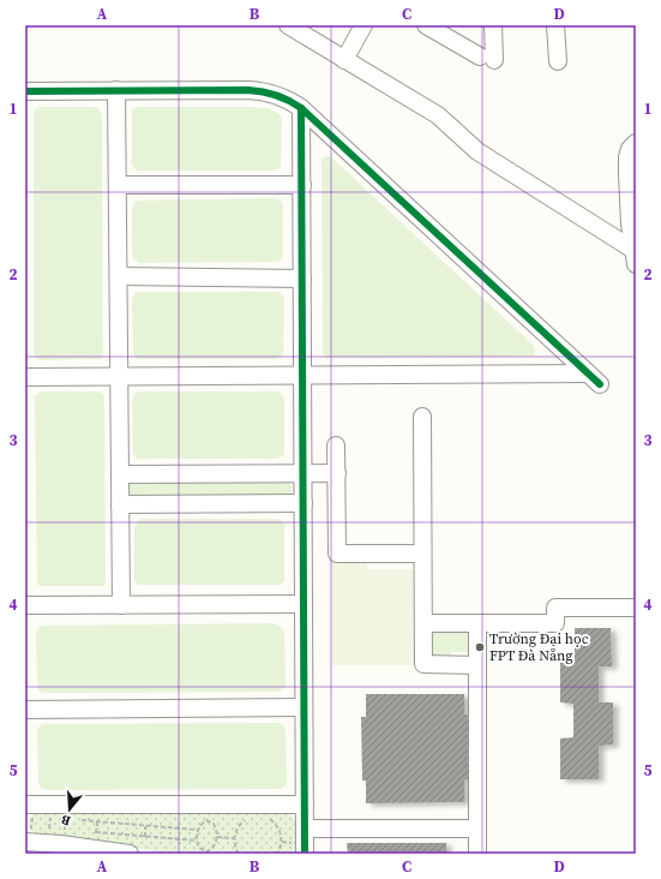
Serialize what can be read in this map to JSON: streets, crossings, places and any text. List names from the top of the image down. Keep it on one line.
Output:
{"places":["Trường Đại học FPT Đà Nẵng"],"north":"bottom","grid":{"columns":["A","B","C","D"],"rows":["1","2","3","4","5"]}}
